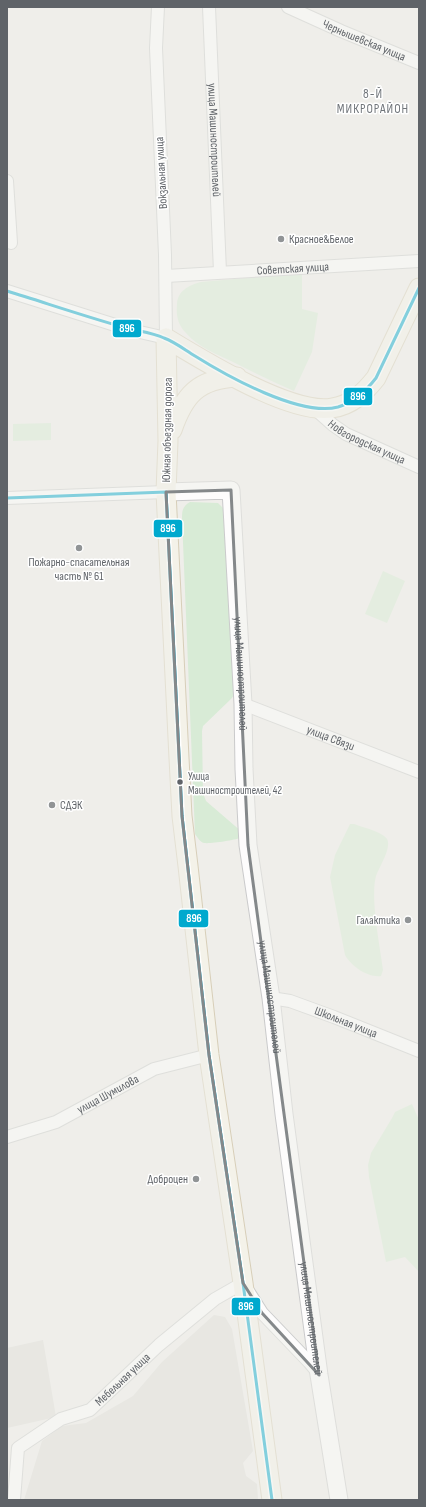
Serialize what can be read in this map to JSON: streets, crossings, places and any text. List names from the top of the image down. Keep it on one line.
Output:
{"streets":{"main road":["Южная объездная дорога","Новгородская улица"],"street":["Чернышевская улица","улица Машиностроителей","Вокзальная улица","Советская улица","улица Связи","Школьная улица","улица Шумилова","Мебельная улица"]},"crossings":[["улица Машиностроителей","Советская улица"],["улица Машиностроителей","Южная объездная дорога"],["улица Машиностроителей","улица Связи"],["улица Машиностроителей","Школьная улица"],["Вокзальная улица","Советская улица"],["Вокзальная улица","Южная объездная дорога"],["Вокзальная улица","Новгородская улица"],["Южная объездная дорога","Новгородская улица"],["Южная объездная дорога","улица Шумилова"],["Южная объездная дорога","Мебельная улица"]],"districts":["8-Й МИКРОРАЙОН"],"places":["Красное&Белое","Пожарно-спасательная часть № 61","Улица Машиностроителей, 42","СДЭК","Галактика","Доброцен"],"lines":["transit line 896"]}
